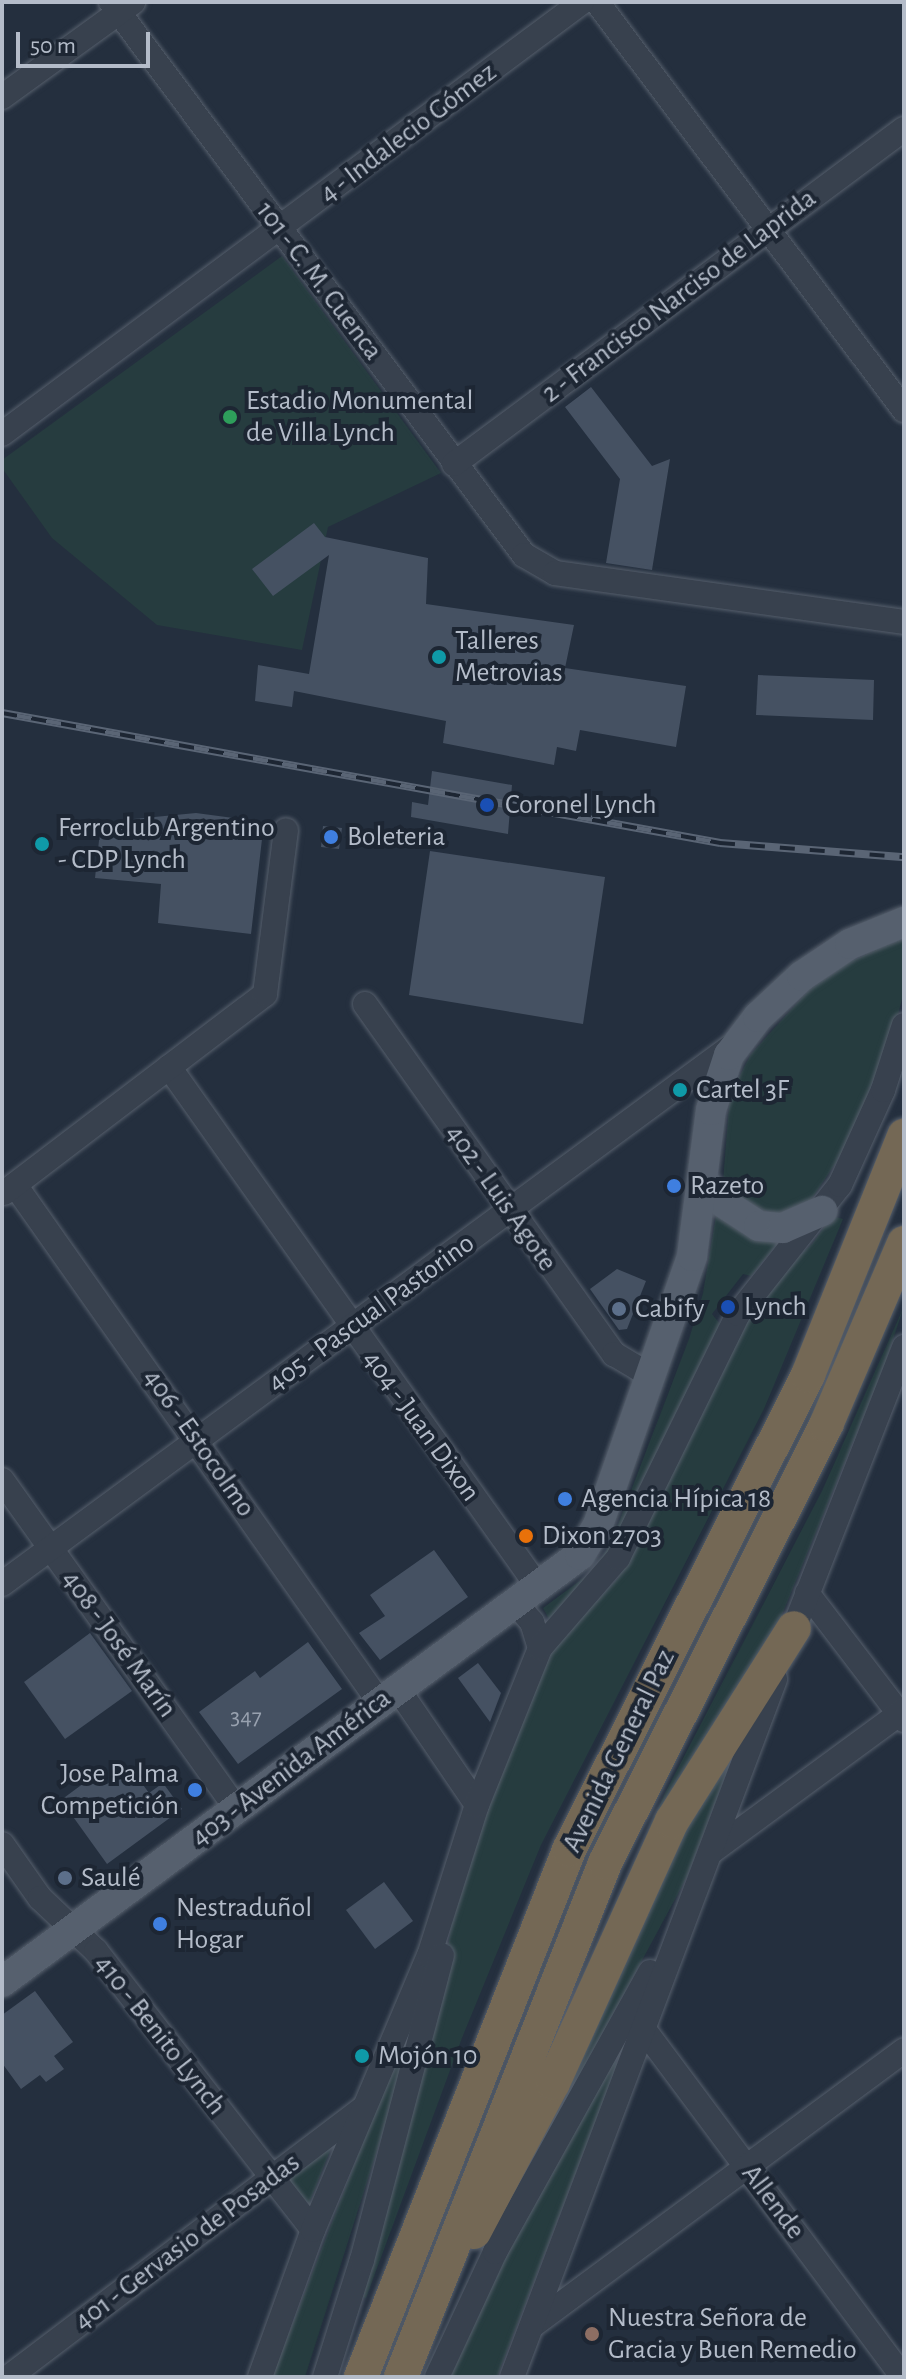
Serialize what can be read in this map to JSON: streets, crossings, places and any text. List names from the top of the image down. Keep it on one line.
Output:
{"streets":{"highway":["Avenida General Paz"],"main road":["403 - Avenida América"],"street":["4 - Indalecio Gómez","101 - C. M. Cuenca","2 - Francisco Narciso de Laprida","402 - Luis Agote","405 - Pascual Pastorino","404 - Juan Dixon","406 - Estocolmo","408 - José Marín","410 - Benito Lynch","Allende","401 - Gervasio de Posadas"]},"crossings":[["4 - Indalecio Gómez","101 - C. M. Cuenca"],["101 - C. M. Cuenca","2 - Francisco Narciso de Laprida"],["402 - Luis Agote","405 - Pascual Pastorino"],["402 - Luis Agote","403 - Avenida América"],["405 - Pascual Pastorino","404 - Juan Dixon"],["405 - Pascual Pastorino","406 - Estocolmo"],["405 - Pascual Pastorino","408 - José Marín"],["404 - Juan Dixon","403 - Avenida América"],["406 - Estocolmo","403 - Avenida América"],["408 - José Marín","403 - Avenida América"],["403 - Avenida América","410 - Benito Lynch"],["410 - Benito Lynch","401 - Gervasio de Posadas"]],"places":["Estadio Monumental de Villa Lynch","Talleres Metrovias","Coronel Lynch","Boleteria","Ferroclub Argentino - CDP Lynch","Cartel 3F","Razeto","Lynch","Cabify","Agencia Hípica 18","Dixon 2703","Jose Palma Competición","Saulé","Nestraduñol Hogar","Mojón 10","Nuestra Señora de Gracia y Buen Remedio"],"house_numbers":["347"],"scale_bar":"50 m"}
